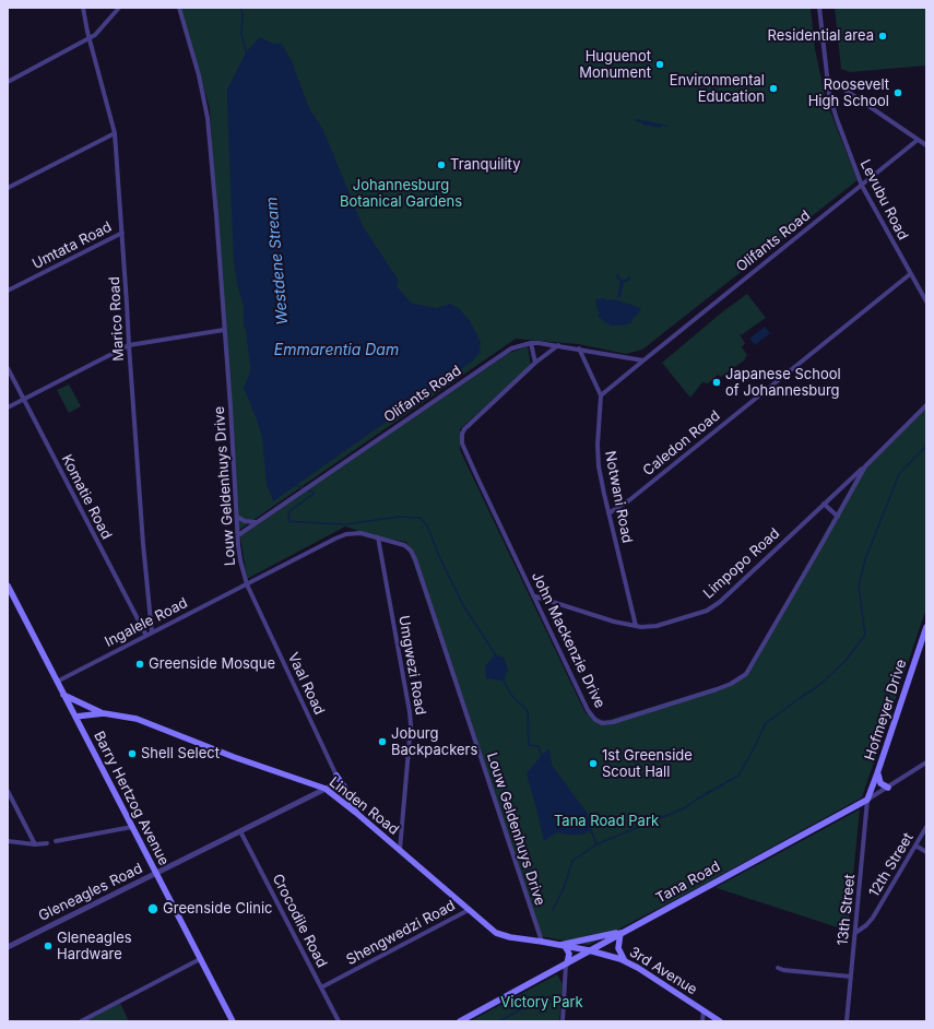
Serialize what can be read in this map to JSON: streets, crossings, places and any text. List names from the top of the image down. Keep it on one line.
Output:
{"streets":{"main road":["Hofmeyer Drive","Barry Hertzog Avenue","Linden Road","Tana Road","3rd Avenue"],"street":["Levubu Road","Olifants Road","Umtata Road","Marico Road","Caledon Road","Louw Geldenhuys Drive","Komatie Road","Notwani Road","Limpopo Road","Ingalele Road","John Mackenzie Drive","Umgwezi Road","Vaal Road","12th Street","Gleneagles Road","13th Street","Crocodile Road","Shengwedzi Road"]},"crossings":[["Levubu Road","Olifants Road"],["Levubu Road","Caledon Road"],["Olifants Road","Louw Geldenhuys Drive"],["Olifants Road","Notwani Road"],["Olifants Road","John Mackenzie Drive"],["Umtata Road","Marico Road"],["Marico Road","Ingalele Road"],["Caledon Road","Notwani Road"],["Louw Geldenhuys Drive","Ingalele Road"],["Louw Geldenhuys Drive","Umgwezi Road"],["Louw Geldenhuys Drive","Vaal Road"],["Louw Geldenhuys Drive","Linden Road"],["Komatie Road","Ingalele Road"],["Notwani Road","Limpopo Road"],["Limpopo Road","John Mackenzie Drive"],["Ingalele Road","Vaal Road"],["Ingalele Road","Barry Hertzog Avenue"],["Umgwezi Road","Linden Road"],["Hofmeyer Drive","Tana Road"],["Hofmeyer Drive","13th Street"],["Barry Hertzog Avenue","Linden Road"],["Barry Hertzog Avenue","Gleneagles Road"],["Linden Road","Tana Road"],["Linden Road","Gleneagles Road"],["Linden Road","Shengwedzi Road"],["Linden Road","3rd Avenue"],["12th Street","13th Street"],["Tana Road","13th Street"],["Tana Road","3rd Avenue"],["Gleneagles Road","Crocodile Road"],["Crocodile Road","Shengwedzi Road"]],"water":["Westdene Stream","Emmarentia Dam"],"parks":["Johannesburg Botanical Gardens","Tana Road Park","Victory Park"],"places":["Residential area","Huguenot Monument","Environmental Education","Roosevelt High School","Tranquility","Japanese School of Johannesburg","Greenside Mosque","Joburg Backpackers","Shell Select","1st Greenside Scout Hall","Greenside Clinic","Gleneagles Hardware"]}
